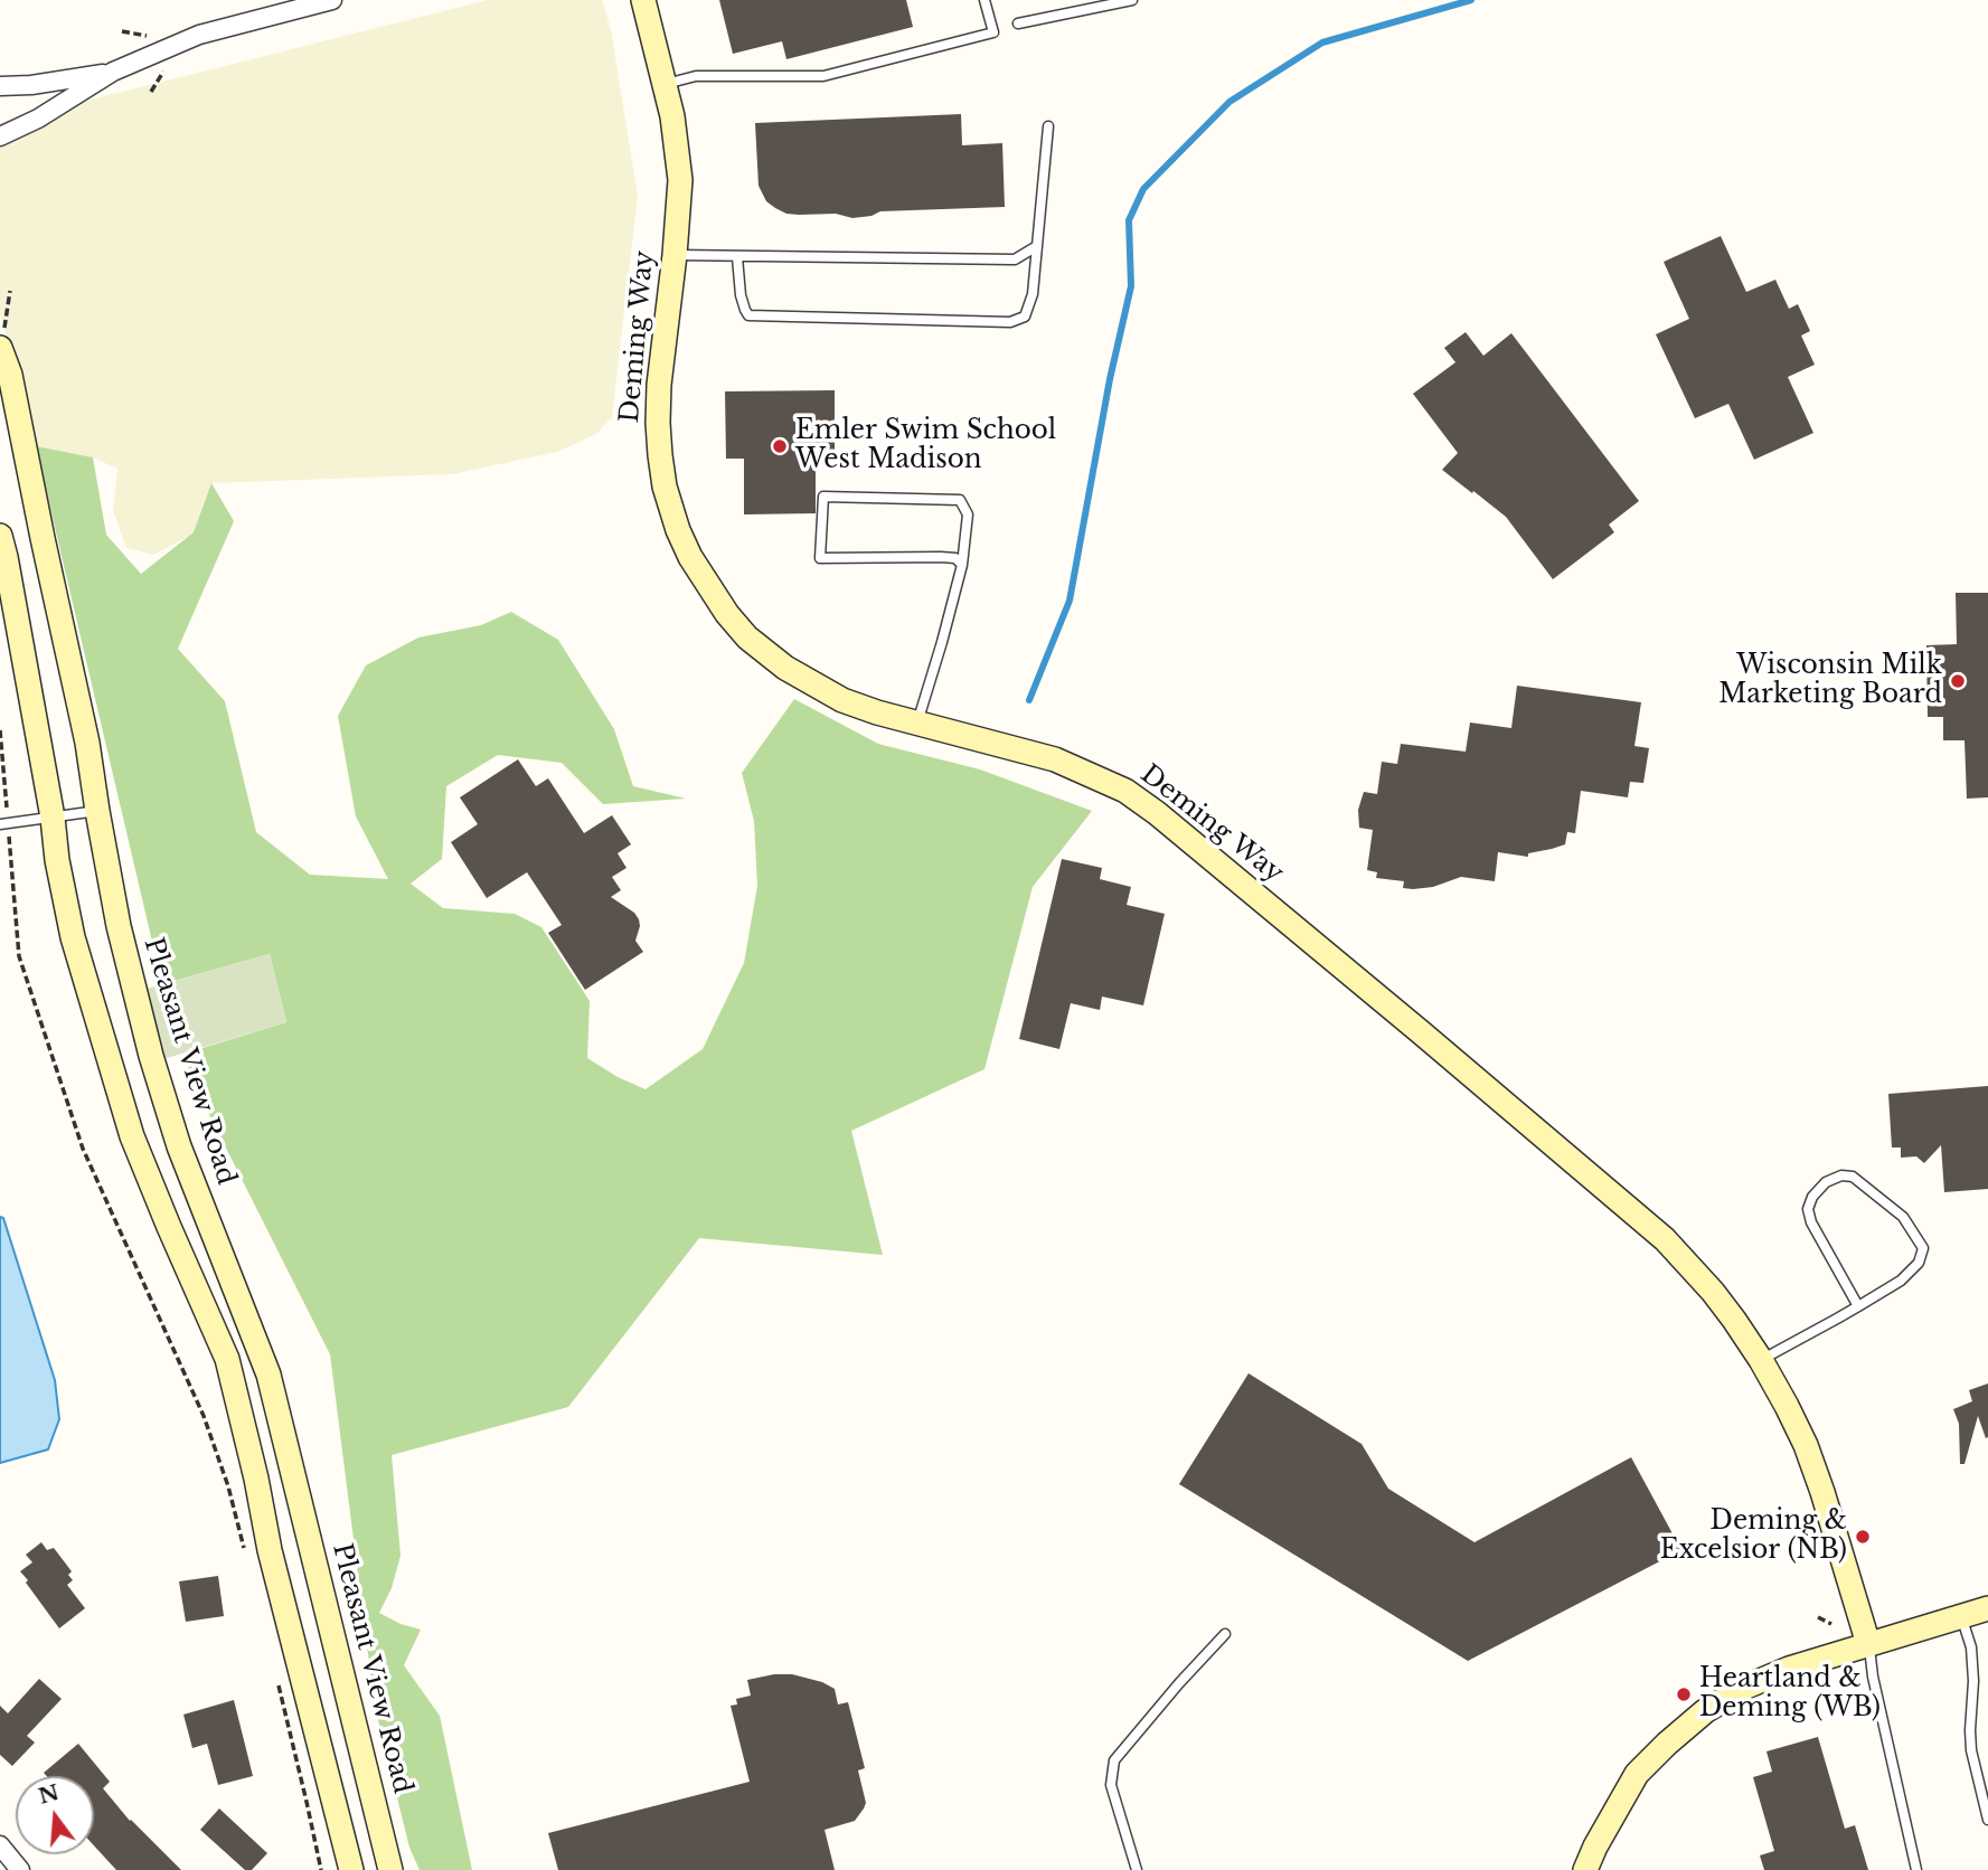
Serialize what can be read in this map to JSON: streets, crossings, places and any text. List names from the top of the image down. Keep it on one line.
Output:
{"streets":{"main road":["Deming Way","Pleasant View Road"]},"places":["Emler Swim School West Madison","Wisconsin Milk Marketing Board","Deming & Excelsior (NB)","Heartland & Deming (WB)"],"north":"top"}
